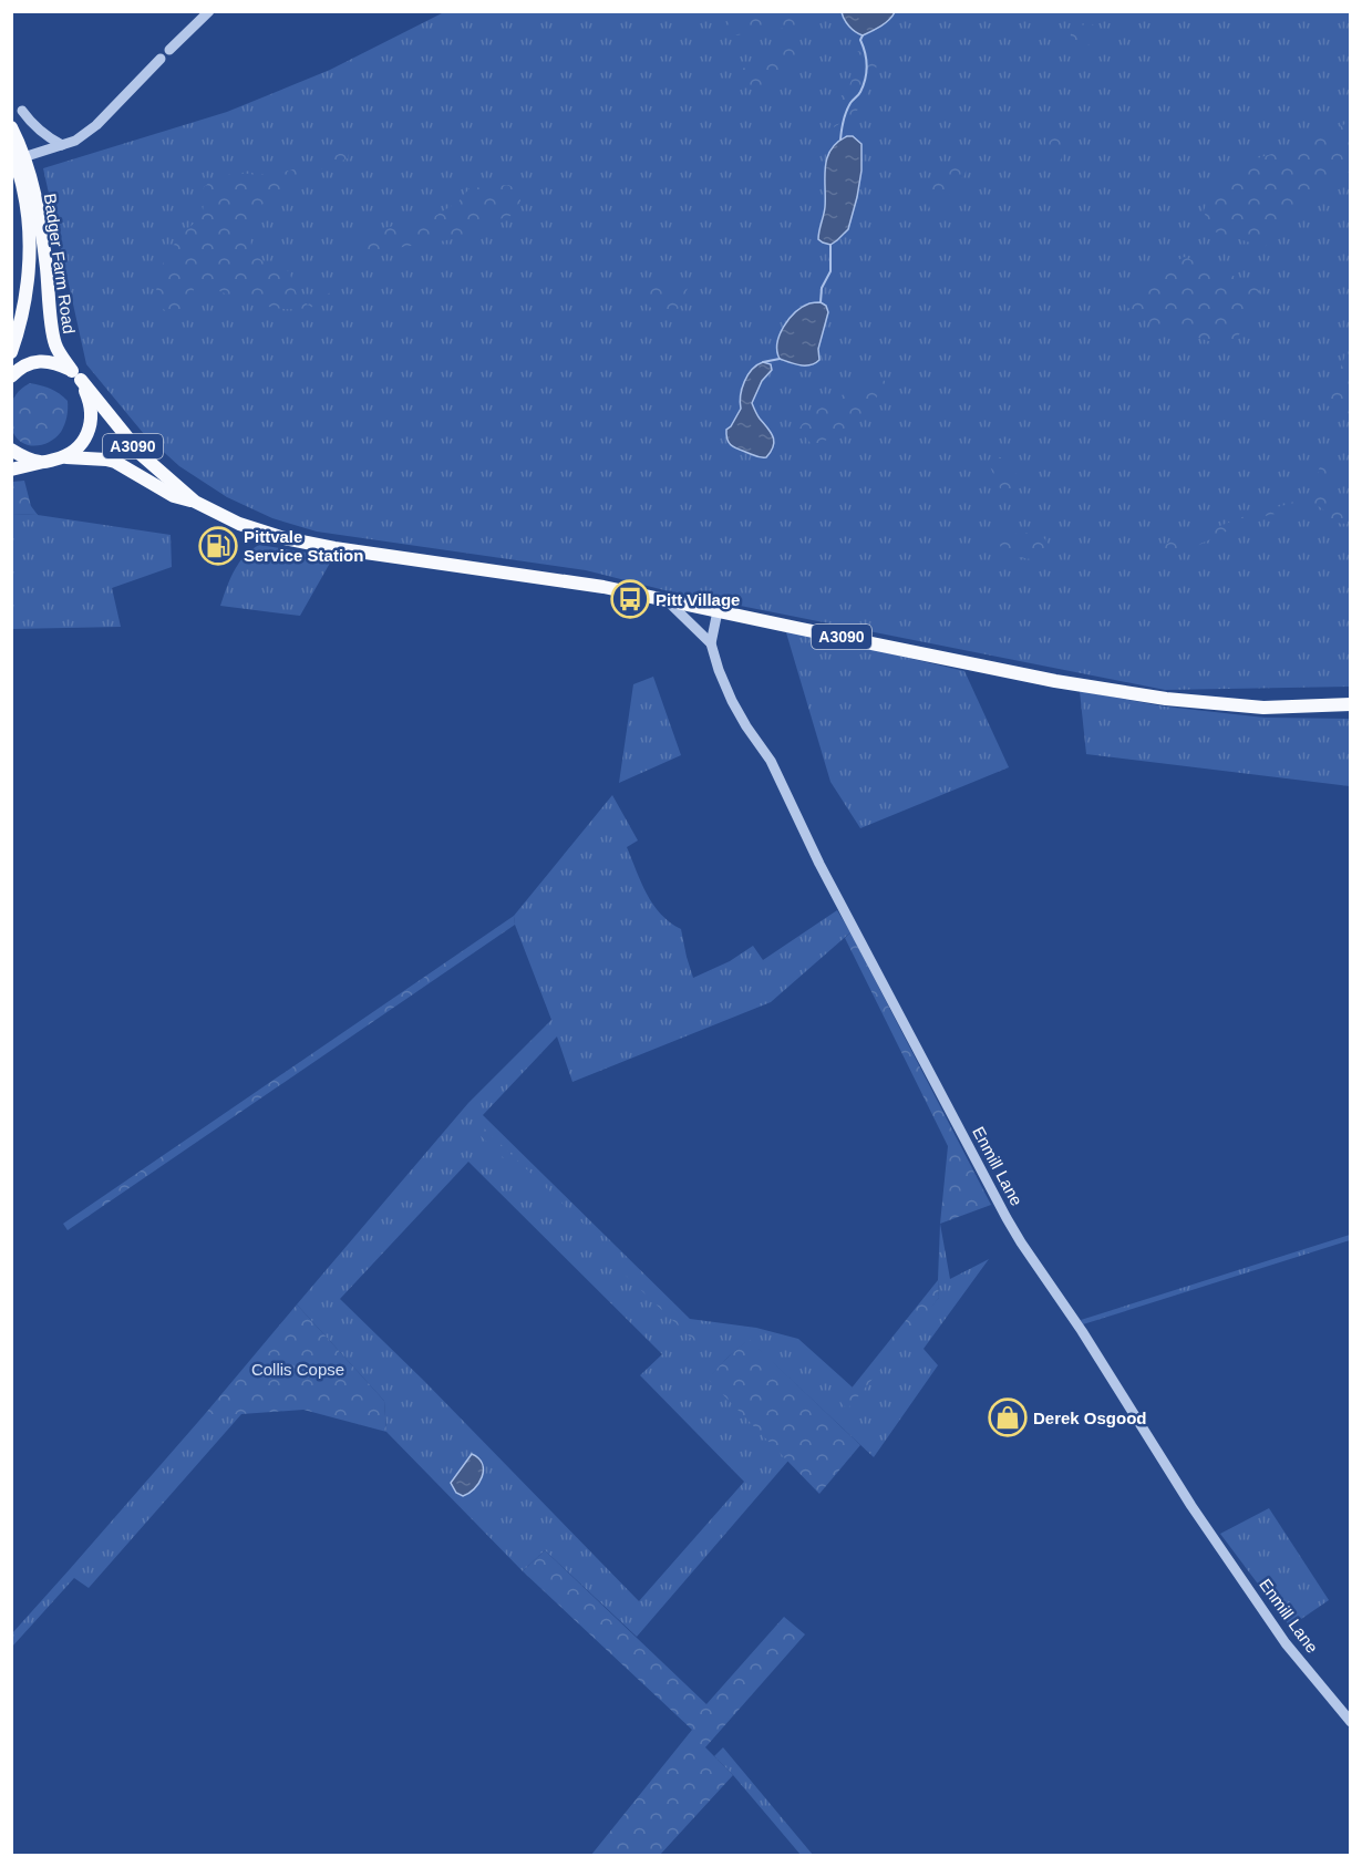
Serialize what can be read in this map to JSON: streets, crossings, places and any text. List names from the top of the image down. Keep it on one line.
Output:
{"streets":{"main road":["Badger Farm Road","A3090"],"street":["Enmill Lane"]},"crossings":[["Badger Farm Road","A3090"],["A3090","Enmill Lane"]],"parks":["Collis Copse"],"places":{"fuel station":["Pittvale Service Station"],"bus stop":["Pitt Village"],"shop":["Derek Osgood"]}}
